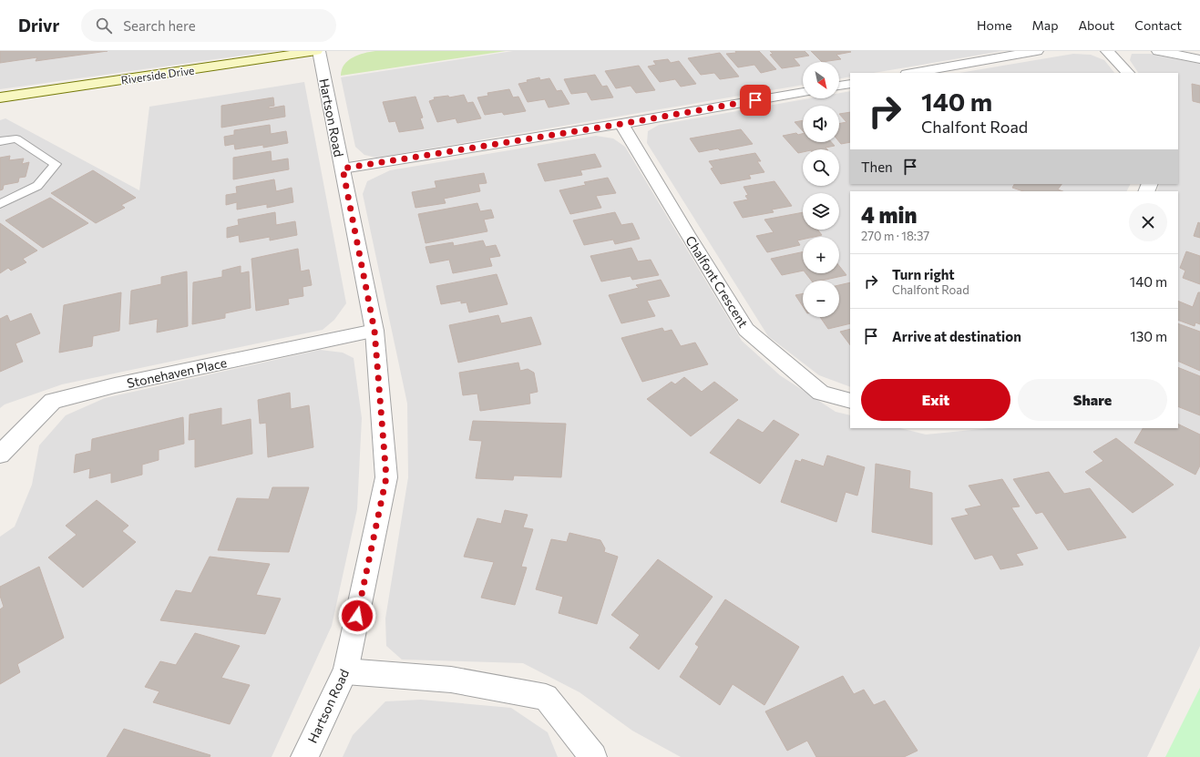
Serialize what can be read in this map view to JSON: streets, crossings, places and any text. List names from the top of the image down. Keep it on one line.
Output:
{"streets":{"main road":["Riverside Drive"],"street":["Hartson Road","Chalfont Crescent","Stonehaven Place"]},"crossings":[["Riverside Drive","Hartson Road"],["Hartson Road","Stonehaven Place"]],"north":"bottom right","page":{"header":"Drivr","search":"Search here","nav":["Home","Map","About","Contact"],"map_buttons":["+","−"],"turn":["140 m","Chalfont Road"],"then":"Then","heading":["4 min","270 m · 18:37"],"list":[{"name":"Turn right","note":"Chalfont Road","value":"140 m"},{"name":"Arrive at destination","value":"130 m"}],"buttons":["Exit","Share"]}}
